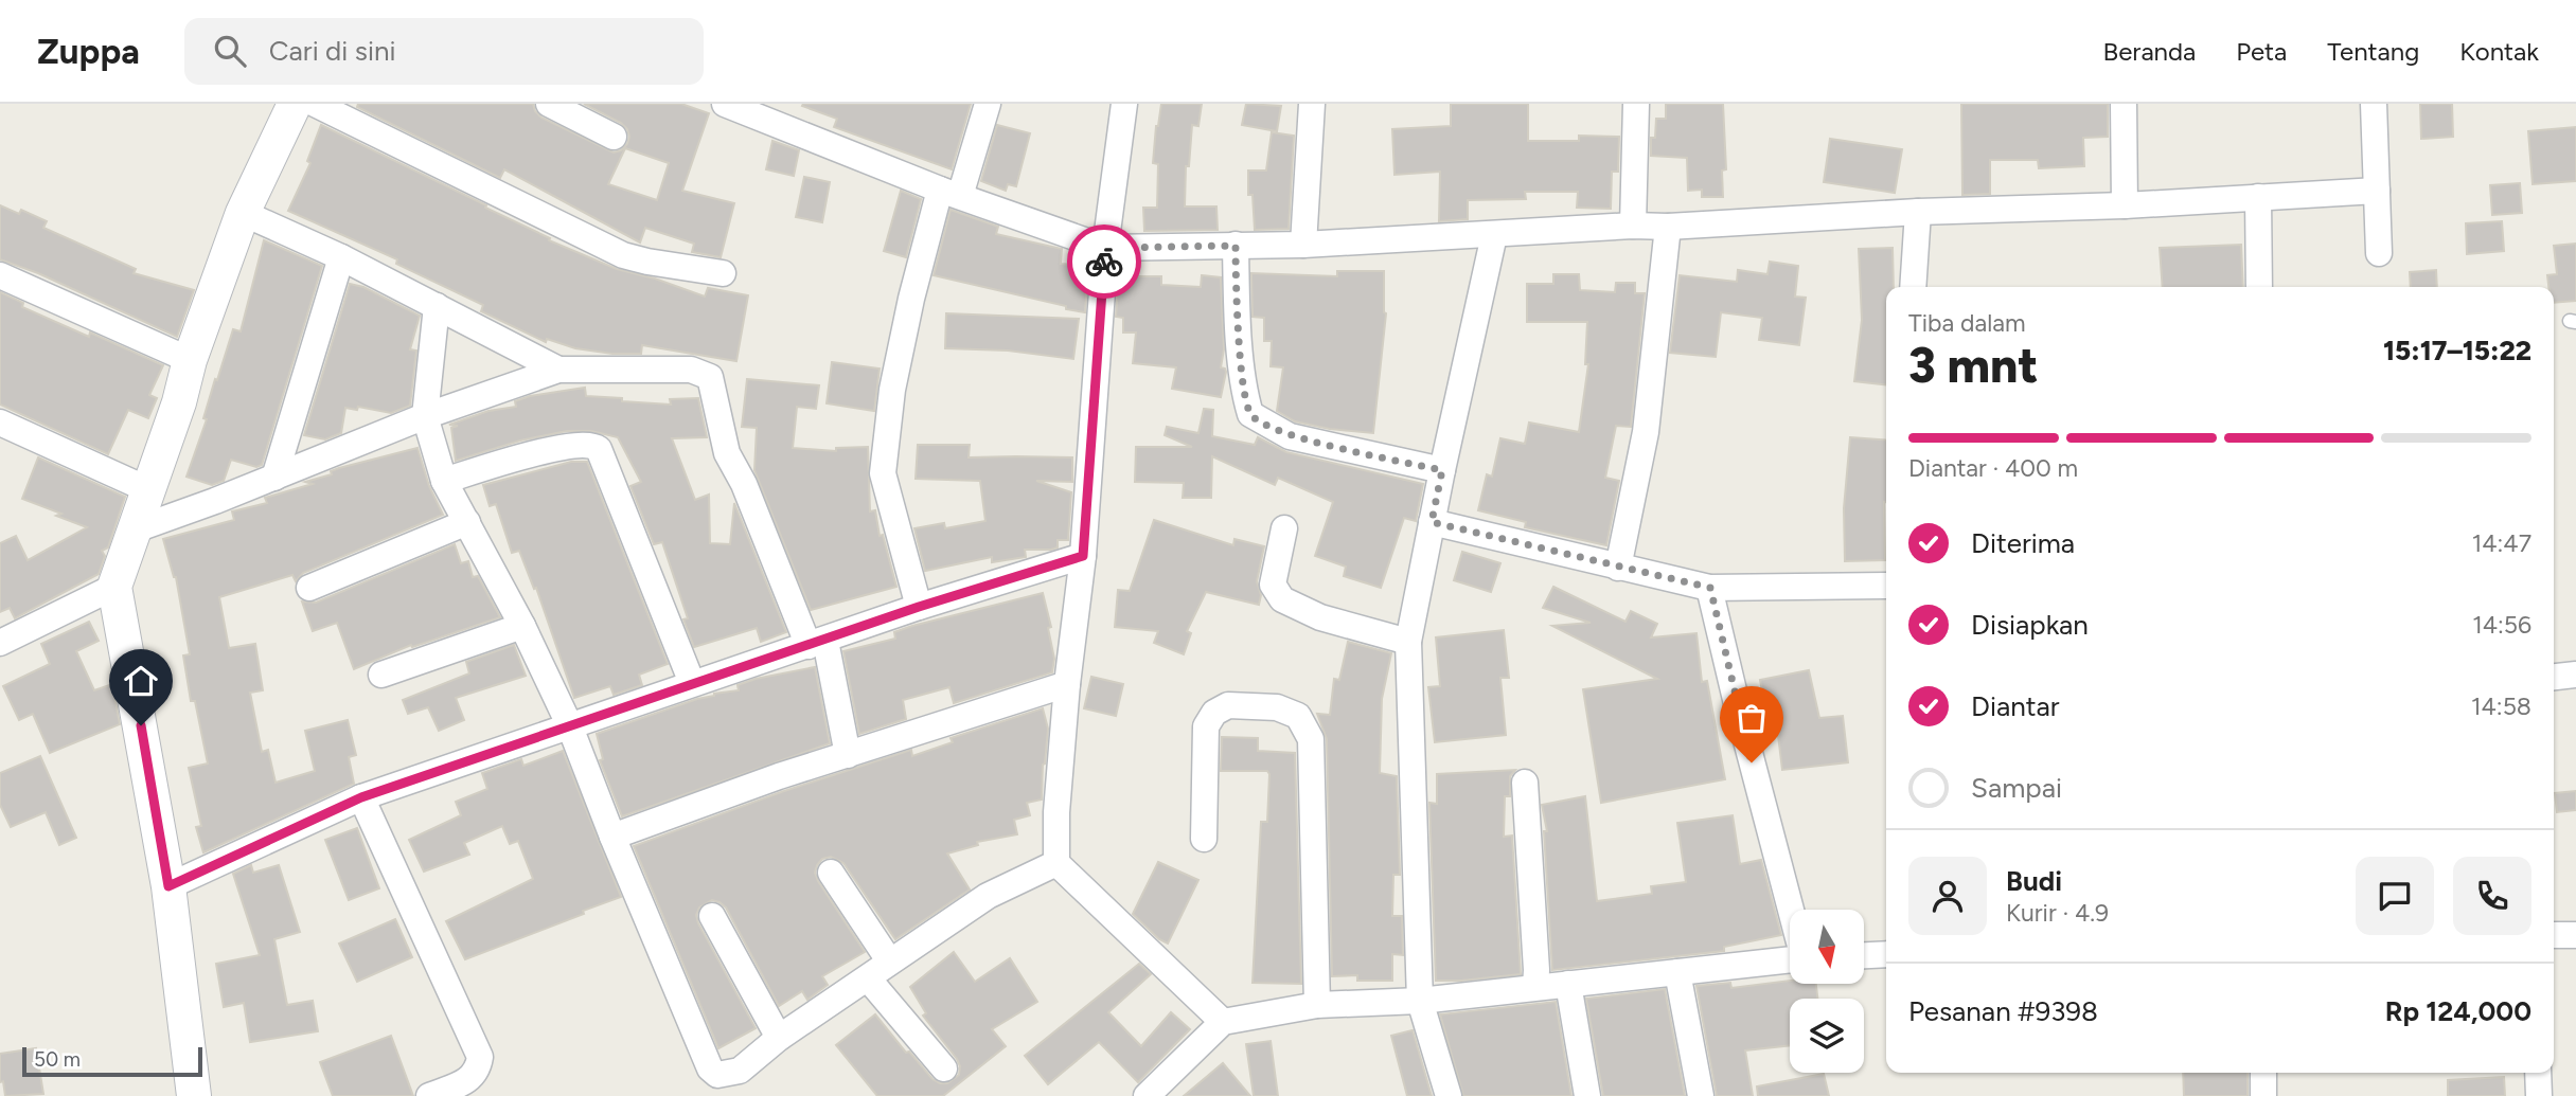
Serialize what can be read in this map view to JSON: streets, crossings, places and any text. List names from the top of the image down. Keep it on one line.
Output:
{"scale_bar":"50 m","north":"bottom","page":{"header":"Zuppa","search":"Cari di sini","nav":["Beranda","Peta","Tentang","Kontak"],"heading":["3 mnt","Tiba dalam","15:17–15:22"],"panel":["Budi","Kurir · 4.9","Pesanan #9398","Rp 124,000"],"bar":"Diantar · 400 m","list":[["Diterima","14:47"],["Disiapkan","14:56"],["Diantar","14:58"],"Sampai"],"scale":"50 m"}}
